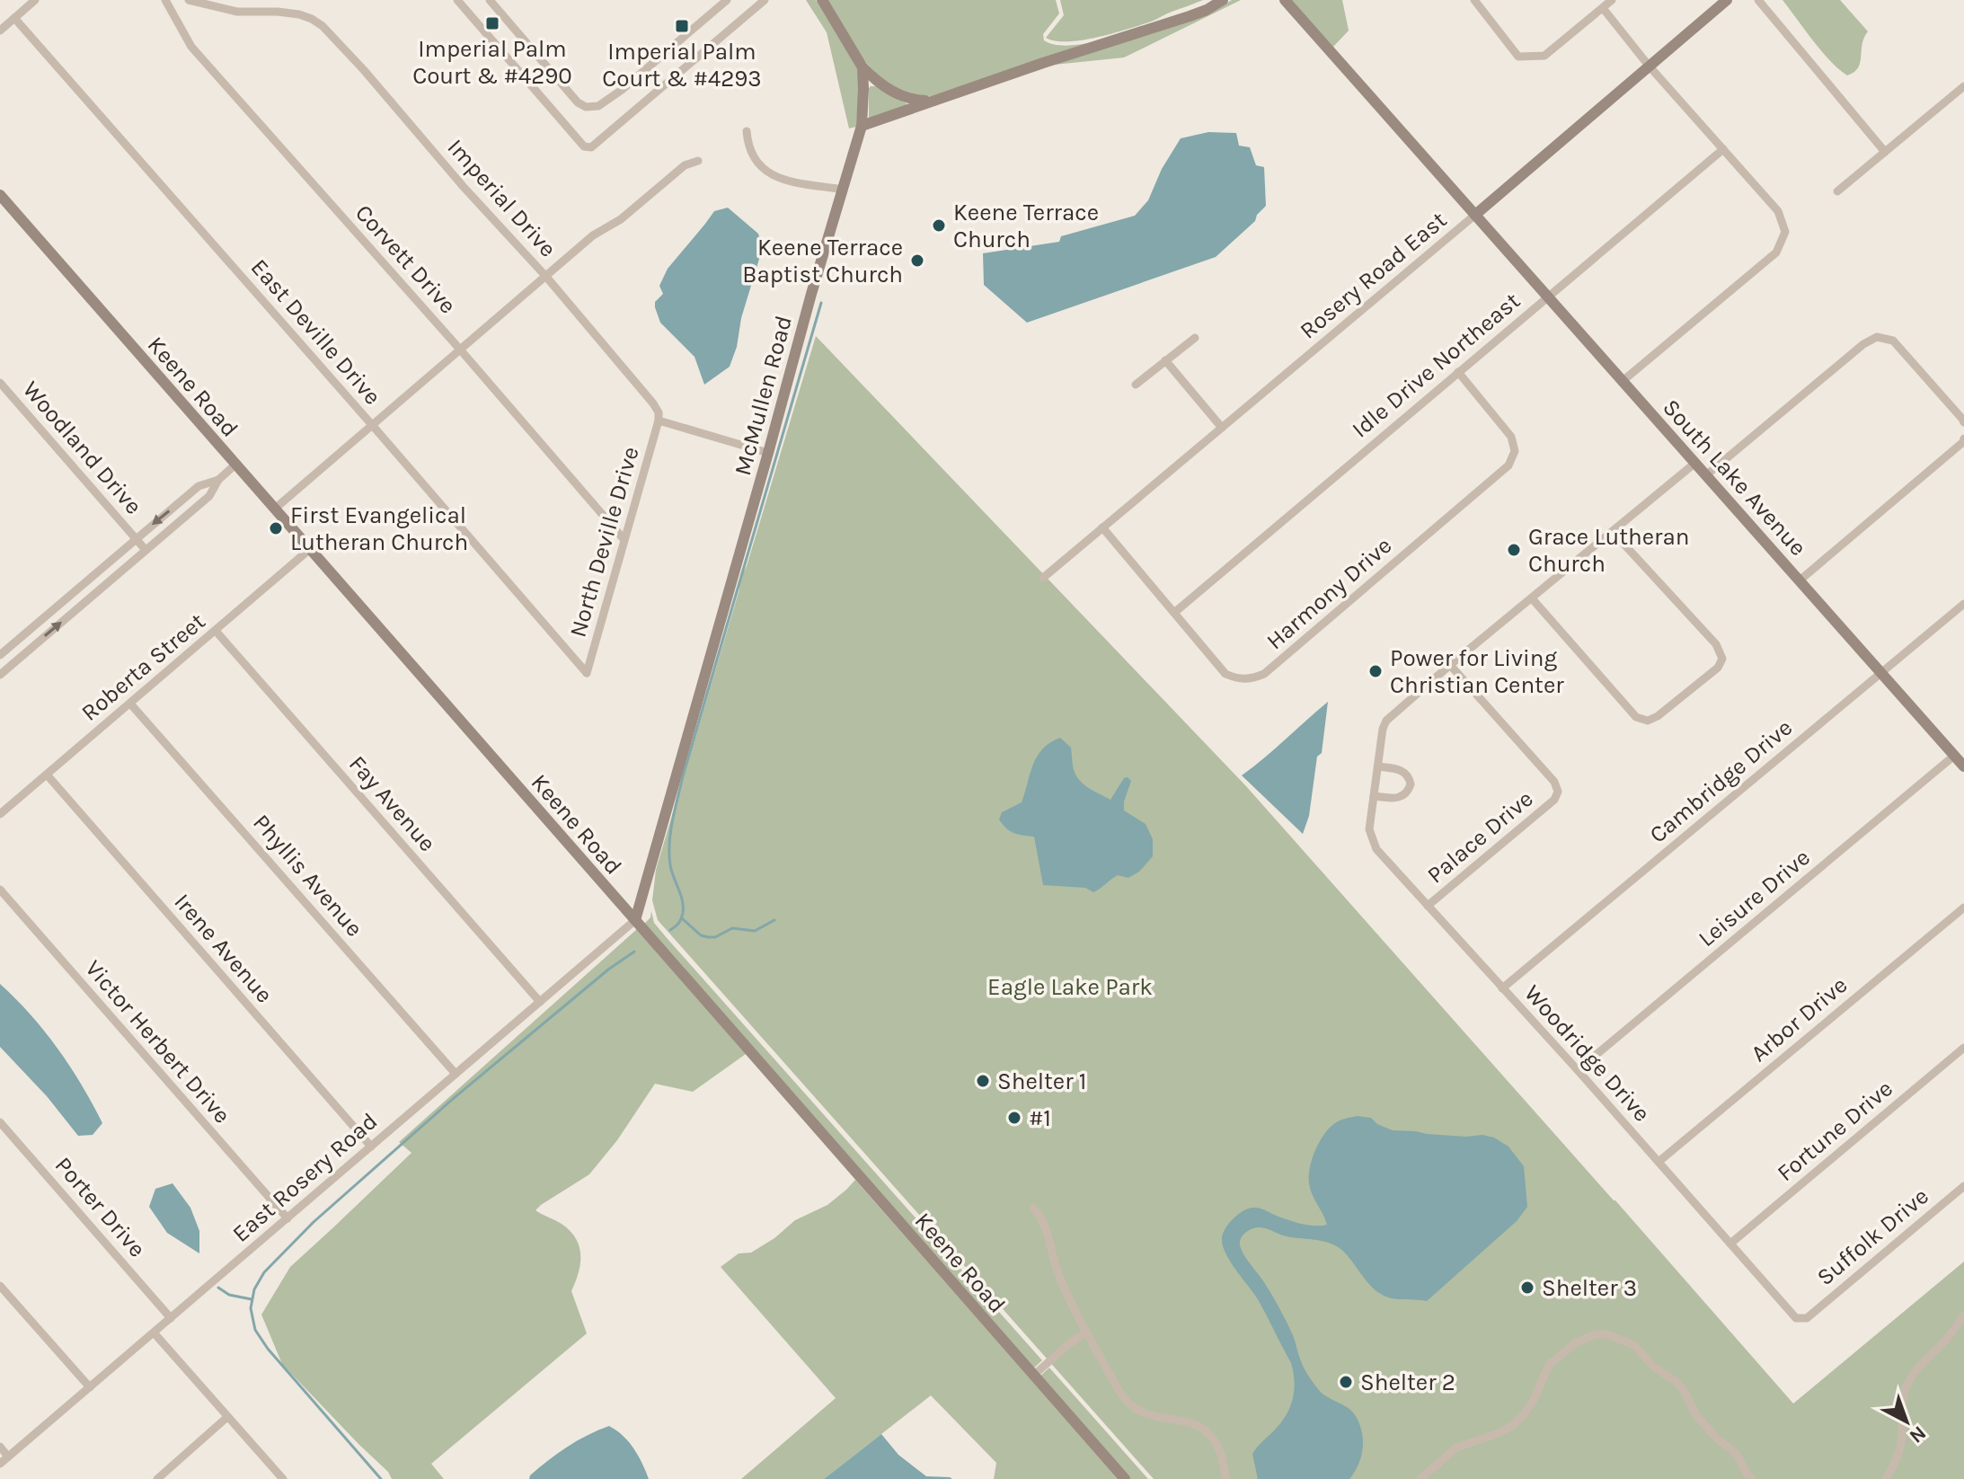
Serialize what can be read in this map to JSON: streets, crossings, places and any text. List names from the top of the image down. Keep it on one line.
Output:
{"streets":{"street":["Imperial Drive","Corvett Drive","Rosery Road East","East Deville Drive","Idle Drive Northeast","Keene Road","McMullen Road","Woodland Drive","South Lake Avenue","North Deville Drive","Harmony Drive","Roberta Street","Cambridge Drive","Fay Avenue","Palace Drive","Phyllis Avenue","Leisure Drive","Irene Avenue","Arbor Drive","Victor Herbert Drive","Woodridge Drive","Fortune Drive","East Rosery Road","Porter Drive","Suffolk Drive"]},"crossings":[["Imperial Drive","North Deville Drive"],["Corvett Drive","North Deville Drive"],["Rosery Road East","South Lake Avenue"],["Rosery Road East","Harmony Drive"],["East Deville Drive","North Deville Drive"],["Idle Drive Northeast","South Lake Avenue"],["Idle Drive Northeast","Harmony Drive"],["Keene Road","McMullen Road"],["Keene Road","Roberta Street"],["Keene Road","East Rosery Road"],["McMullen Road","East Rosery Road"],["South Lake Avenue","Cambridge Drive"],["South Lake Avenue","Leisure Drive"],["South Lake Avenue","Woodridge Drive"],["Roberta Street","Fay Avenue"],["Roberta Street","Phyllis Avenue"],["Roberta Street","Irene Avenue"],["Cambridge Drive","Woodridge Drive"],["Fay Avenue","East Rosery Road"],["Palace Drive","Woodridge Drive"],["Phyllis Avenue","East Rosery Road"],["Leisure Drive","Woodridge Drive"],["Irene Avenue","East Rosery Road"],["Arbor Drive","Woodridge Drive"],["Victor Herbert Drive","East Rosery Road"],["Woodridge Drive","Fortune Drive"],["Woodridge Drive","Suffolk Drive"],["East Rosery Road","Porter Drive"]],"parks":["Eagle Lake Park"],"places":{"transit":["Imperial Palm Court & #4290","Imperial Palm Court & #4293"],"other":["Keene Terrace Church","Keene Terrace Baptist Church","First Evangelical Lutheran Church","Grace Lutheran Church","Power for Living Christian Center","Shelter 1","#1","Shelter 3","Shelter 2"]},"north":"bottom right"}
